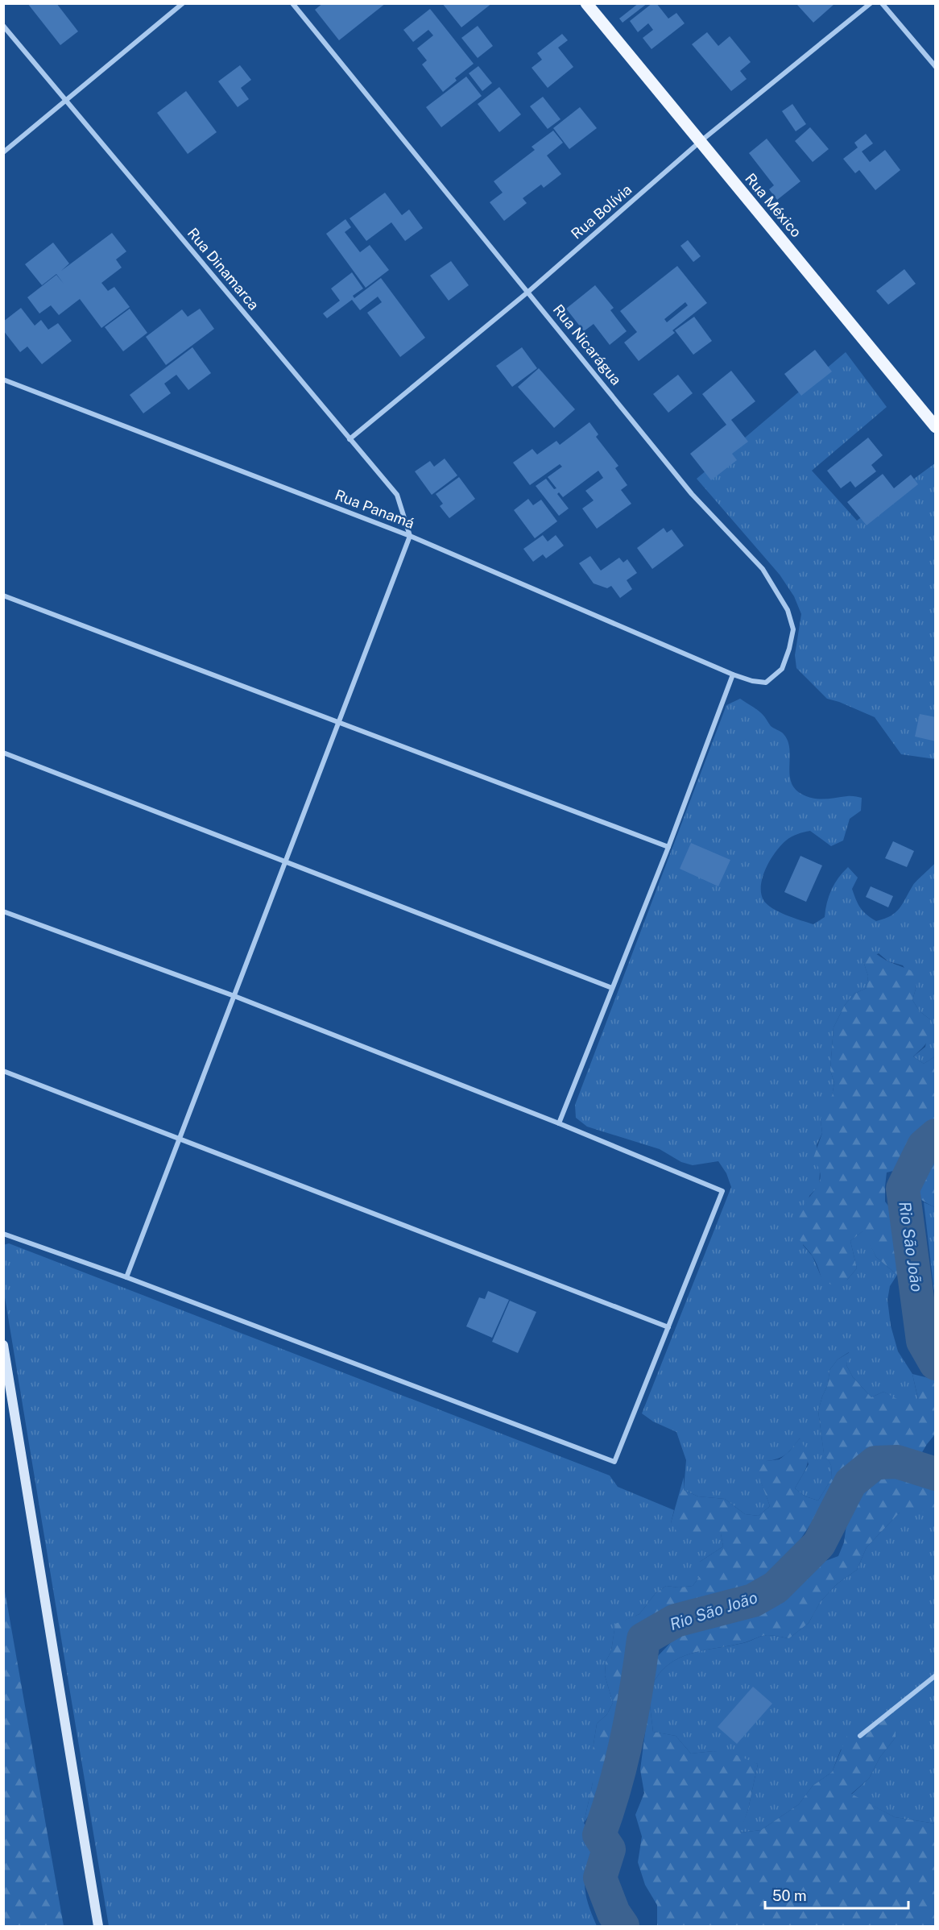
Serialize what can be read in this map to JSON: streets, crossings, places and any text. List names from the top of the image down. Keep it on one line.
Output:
{"streets":{"main road":["Rua México"],"street":["Rua Bolívia","Rua Dinamarca","Rua Nicarágua","Rua Panamá"]},"crossings":[["Rua México","Rua Bolívia"],["Rua Bolívia","Rua Dinamarca"],["Rua Bolívia","Rua Nicarágua"],["Rua Dinamarca","Rua Panamá"],["Rua Nicarágua","Rua Panamá"]],"water":["Rio São João"],"scale_bar":"50 m"}
